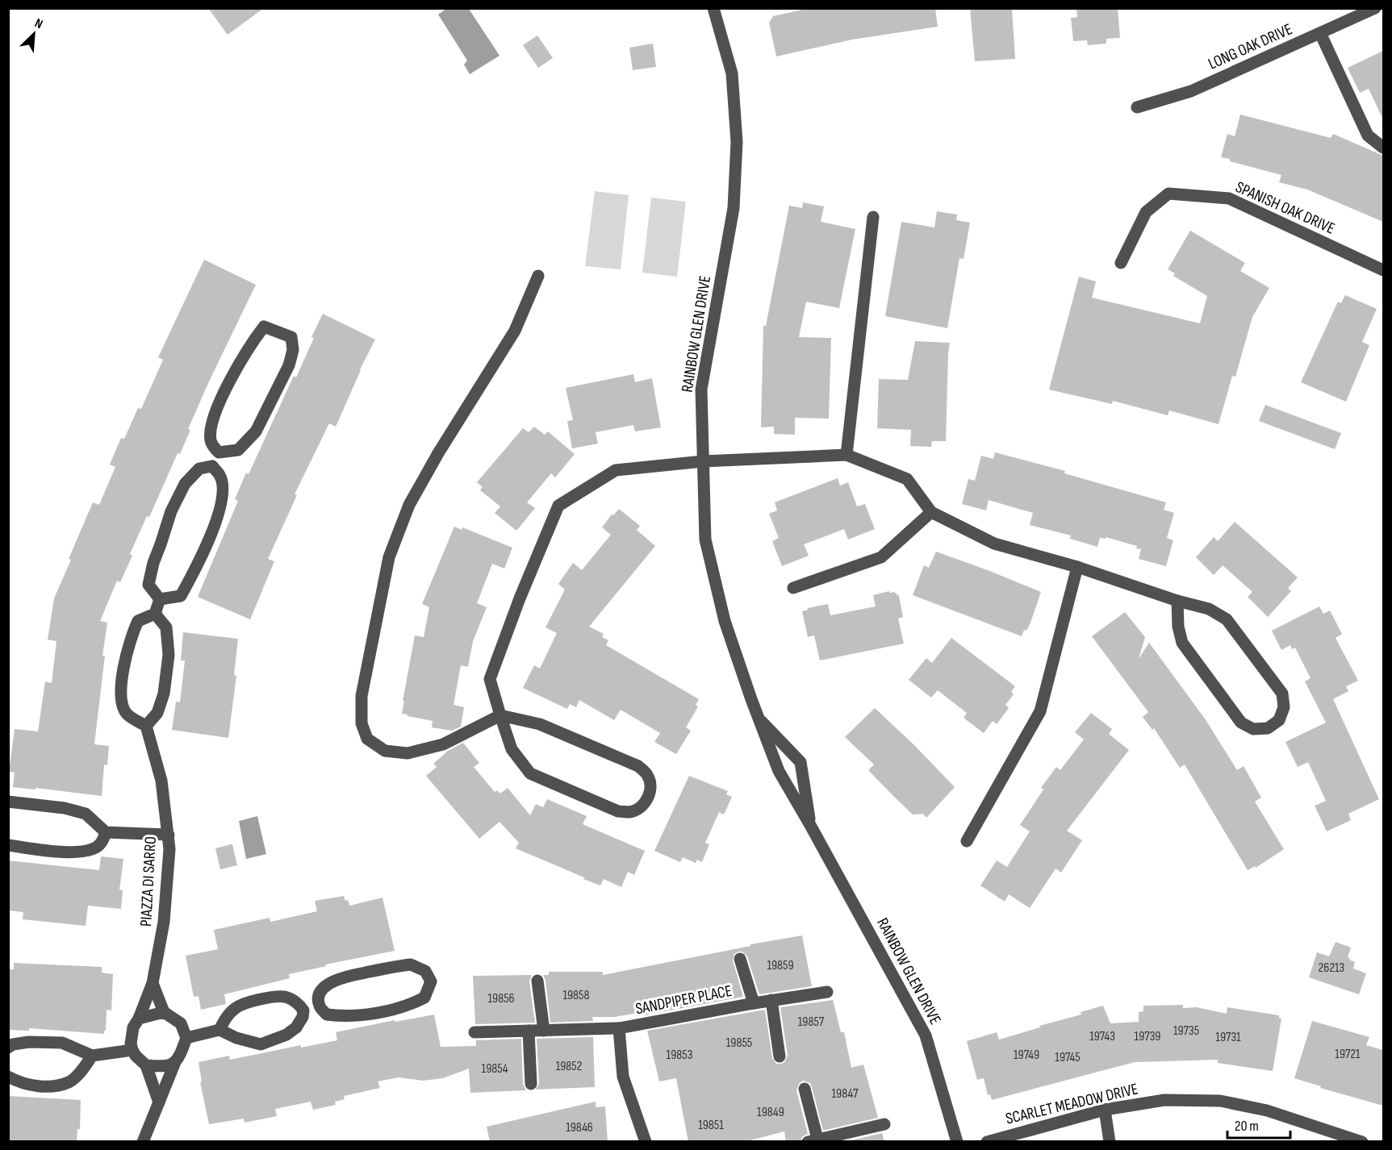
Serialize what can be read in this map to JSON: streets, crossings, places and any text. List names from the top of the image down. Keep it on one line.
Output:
{"streets":{"street":["LONG OAK DRIVE","SPANISH OAK DRIVE","RAINBOW GLEN DRIVE","PIAZZA DI SARRO","SANDPIPER PLACE","SCARLET MEADOW DRIVE"]},"house_numbers":["19859","26213","19858","19856","19857","19735","19743","19739","19731","19855","19721","19853","19749","19745","19852","19854","19847","19849","19851","19846"],"scale_bar":"20 m","north":"top right"}
